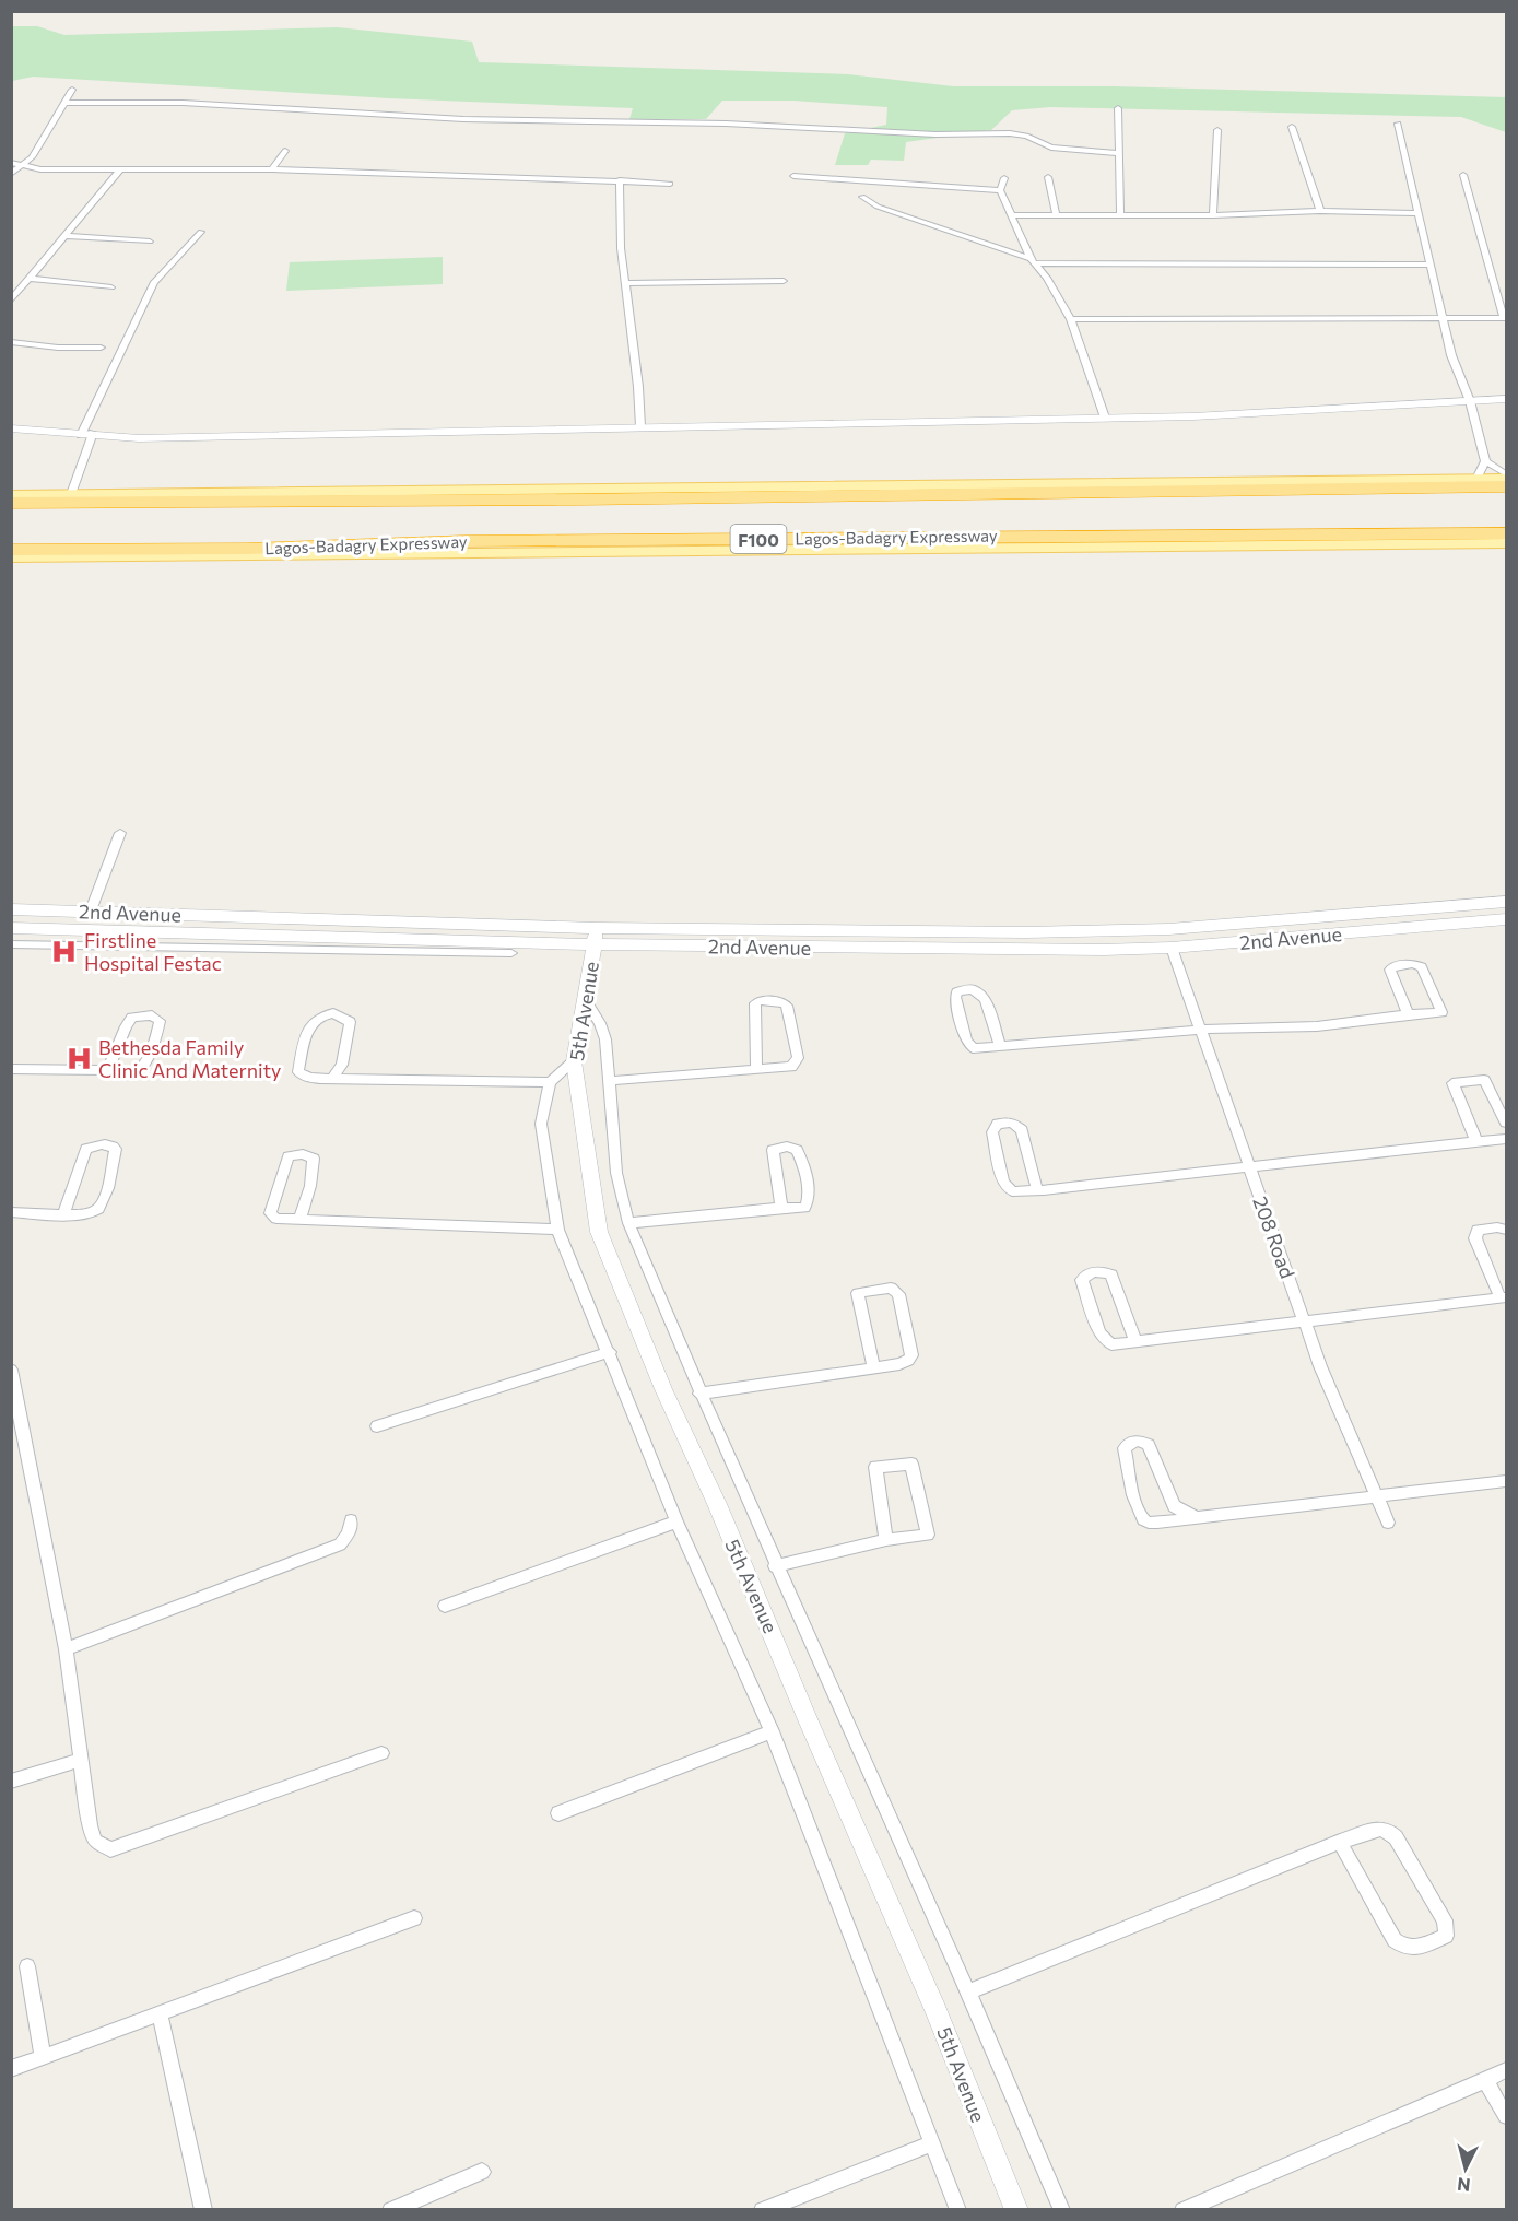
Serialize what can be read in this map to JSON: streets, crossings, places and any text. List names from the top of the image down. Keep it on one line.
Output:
{"streets":{"highway":["Lagos-Badagry Expressway","F100"],"street":["2nd Avenue","5th Avenue","208 Road"]},"crossings":[["2nd Avenue","5th Avenue"],["2nd Avenue","208 Road"]],"places":{"hospital":["Firstline Hospital Festac","Bethesda Family Clinic And Maternity"]},"north":"bottom"}
